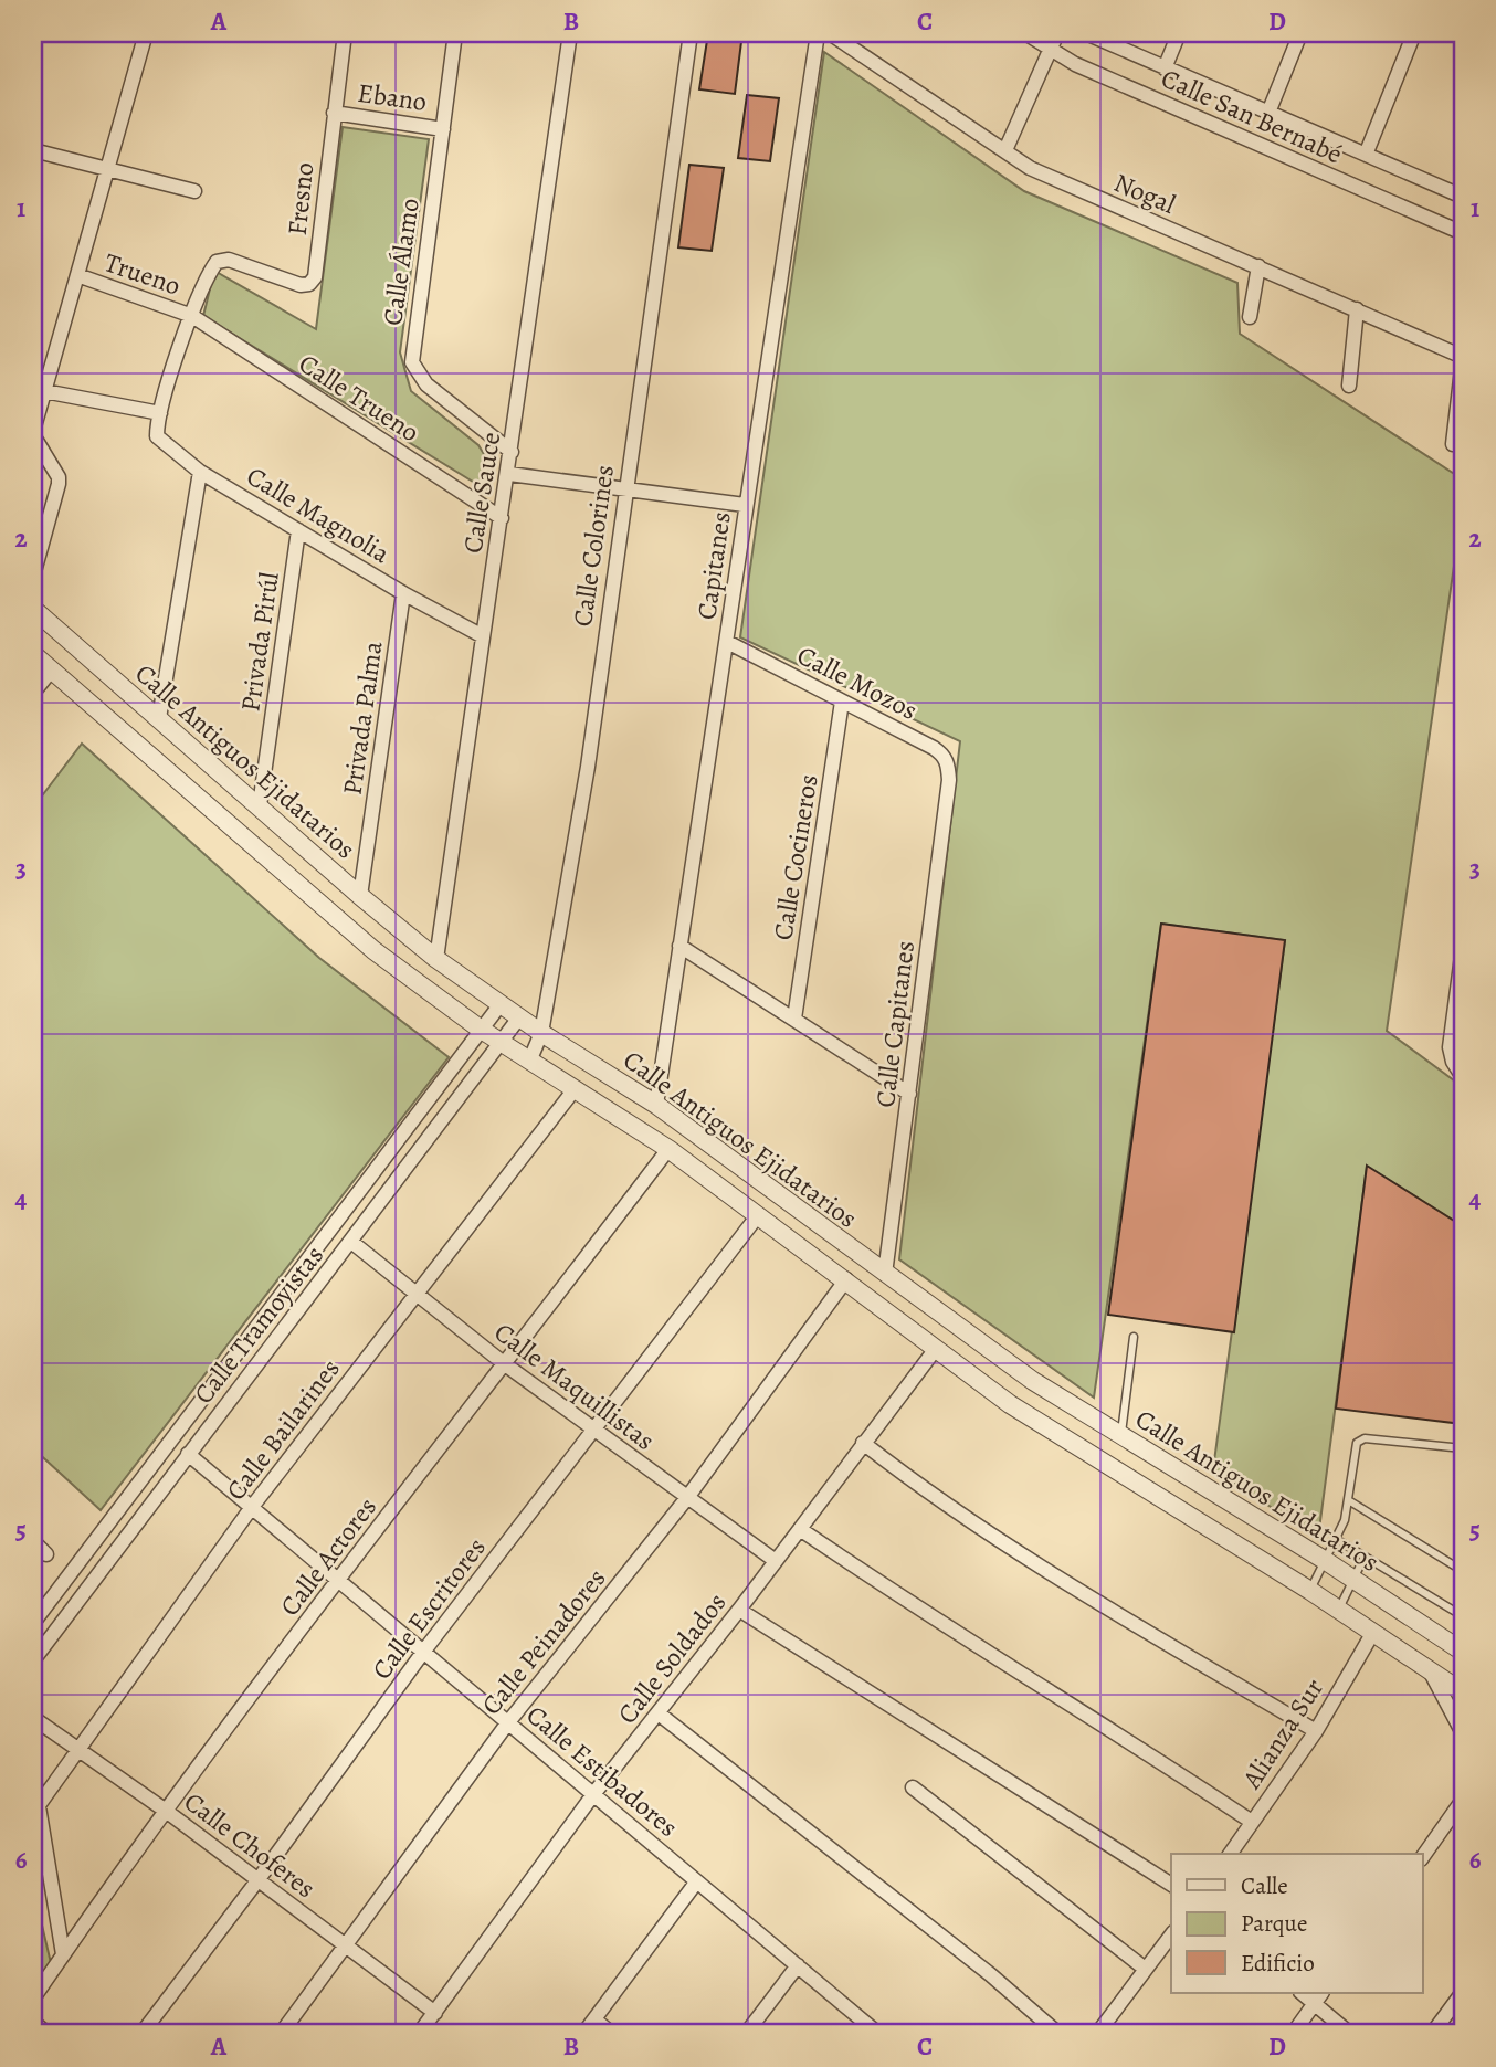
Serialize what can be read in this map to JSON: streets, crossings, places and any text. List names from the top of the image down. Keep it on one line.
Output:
{"streets":{"street":["Ebano","Calle San Bernabé","Nogal","Fresno","Calle Álamo","Trueno","Calle Trueno","Calle Sauce","Calle Magnolia","Calle Colorines","Capitanes","Privada Pirúl","Calle Mozos","Privada Palma","Calle Antiguos Ejidatarios","Calle Cocineros","Calle Capitanes","Calle Tramoyistas","Calle Maquillistas","Calle Bailarines","Calle Actores","Calle Escritores","Calle Peinadores","Calle Soldados","Alianza Sur","Calle Estibadores","Calle Choferes"]},"crossings":[["Ebano","Fresno"],["Ebano","Calle Álamo"],["Fresno","Trueno"],["Fresno","Calle Trueno"],["Calle Álamo","Calle Sauce"],["Trueno","Calle Trueno"],["Calle Trueno","Calle Sauce"],["Calle Sauce","Calle Magnolia"],["Calle Sauce","Calle Antiguos Ejidatarios"],["Calle Magnolia","Privada Pirúl"],["Calle Magnolia","Privada Palma"],["Calle Colorines","Calle Antiguos Ejidatarios"],["Capitanes","Calle Mozos"],["Capitanes","Calle Antiguos Ejidatarios"],["Privada Pirúl","Calle Antiguos Ejidatarios"],["Calle Mozos","Calle Cocineros"],["Calle Mozos","Calle Capitanes"],["Privada Palma","Calle Antiguos Ejidatarios"],["Calle Antiguos Ejidatarios","Calle Capitanes"],["Calle Antiguos Ejidatarios","Calle Tramoyistas"],["Calle Antiguos Ejidatarios","Calle Bailarines"],["Calle Antiguos Ejidatarios","Calle Actores"],["Calle Antiguos Ejidatarios","Calle Escritores"],["Calle Antiguos Ejidatarios","Calle Peinadores"],["Calle Antiguos Ejidatarios","Calle Soldados"],["Calle Antiguos Ejidatarios","Alianza Sur"],["Calle Tramoyistas","Calle Maquillistas"],["Calle Tramoyistas","Calle Estibadores"],["Calle Maquillistas","Calle Bailarines"],["Calle Maquillistas","Calle Actores"],["Calle Maquillistas","Calle Escritores"],["Calle Maquillistas","Calle Peinadores"],["Calle Maquillistas","Calle Soldados"],["Calle Bailarines","Calle Estibadores"],["Calle Bailarines","Calle Choferes"],["Calle Actores","Calle Estibadores"],["Calle Actores","Calle Choferes"],["Calle Escritores","Calle Estibadores"],["Calle Escritores","Calle Choferes"],["Calle Peinadores","Calle Estibadores"],["Calle Peinadores","Calle Choferes"],["Calle Soldados","Calle Estibadores"],["Calle Soldados","Calle Choferes"]],"legend":["Calle","Parque","Edificio"],"grid":{"columns":["A","B","C","D"],"rows":["1","2","3","4","5","6"]}}
